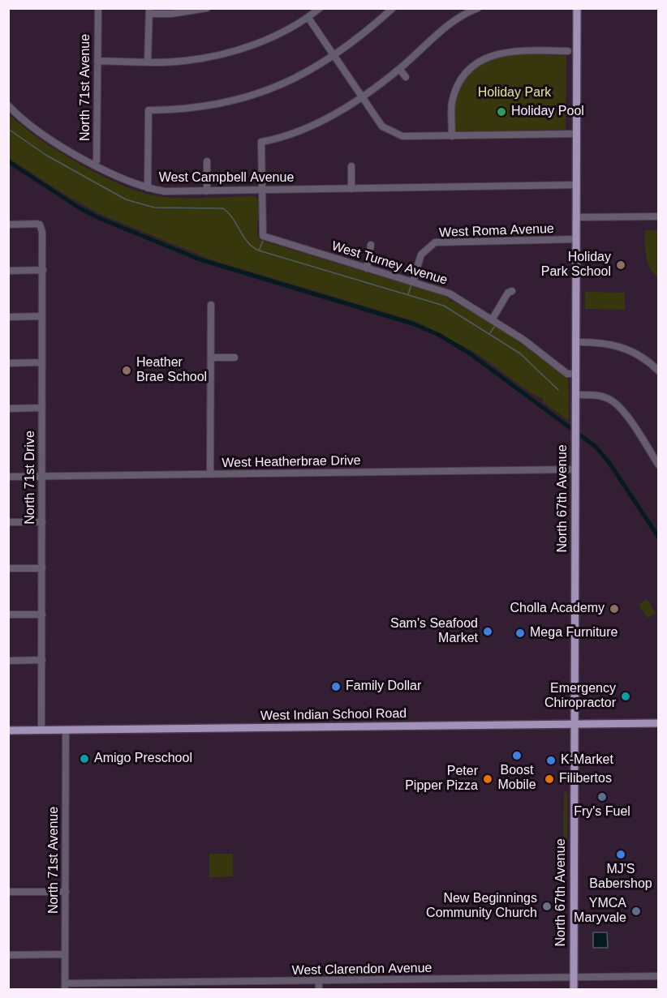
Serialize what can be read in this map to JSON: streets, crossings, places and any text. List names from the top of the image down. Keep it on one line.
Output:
{"streets":{"main road":["North 67th Avenue","West Indian School Road"],"street":["North 71st Avenue","West Campbell Avenue","West Roma Avenue","West Turney Avenue","West Heatherbrae Drive","North 71st Drive","West Clarendon Avenue"]},"crossings":[["North 71st Avenue","West Campbell Avenue"],["North 71st Avenue","West Indian School Road"],["North 71st Avenue","West Clarendon Avenue"],["West Campbell Avenue","West Turney Avenue"],["West Campbell Avenue","North 67th Avenue"],["West Roma Avenue","West Turney Avenue"],["West Roma Avenue","North 67th Avenue"],["West Turney Avenue","North 67th Avenue"],["West Heatherbrae Drive","North 71st Drive"],["West Heatherbrae Drive","North 67th Avenue"],["North 71st Drive","West Indian School Road"],["North 67th Avenue","West Indian School Road"],["North 67th Avenue","West Clarendon Avenue"]],"parks":["Holiday Park"],"places":["Holiday Pool","Holiday Park School","Heather Brae School","Cholla Academy","Sam's Seafood Market","Mega Furniture","Family Dollar","Emergency Chiropractor","Boost Mobile","Amigo Preschool","K-Market","Peter Pipper Pizza","Filibertos","Fry's Fuel","MJ'S Babershop","New Beginnings Community Church","YMCA Maryvale"]}
